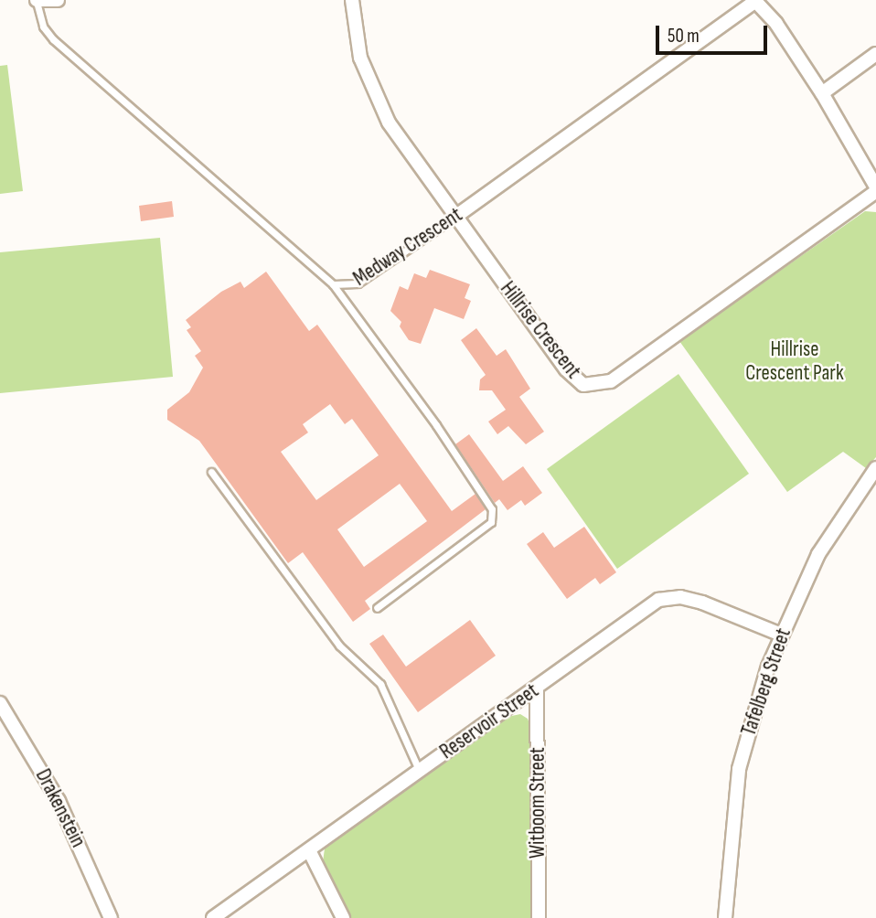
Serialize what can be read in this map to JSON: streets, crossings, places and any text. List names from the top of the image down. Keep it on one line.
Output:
{"streets":{"street":["Medway Crescent","Hillrise Crescent","Tafelberg Street","Reservoir Street","Witboom Street","Drakenstein"]},"crossings":[["Medway Crescent","Hillrise Crescent"],["Tafelberg Street","Reservoir Street"],["Reservoir Street","Witboom Street"]],"parks":["Hillrise Crescent Park"],"scale_bar":"50 m"}
